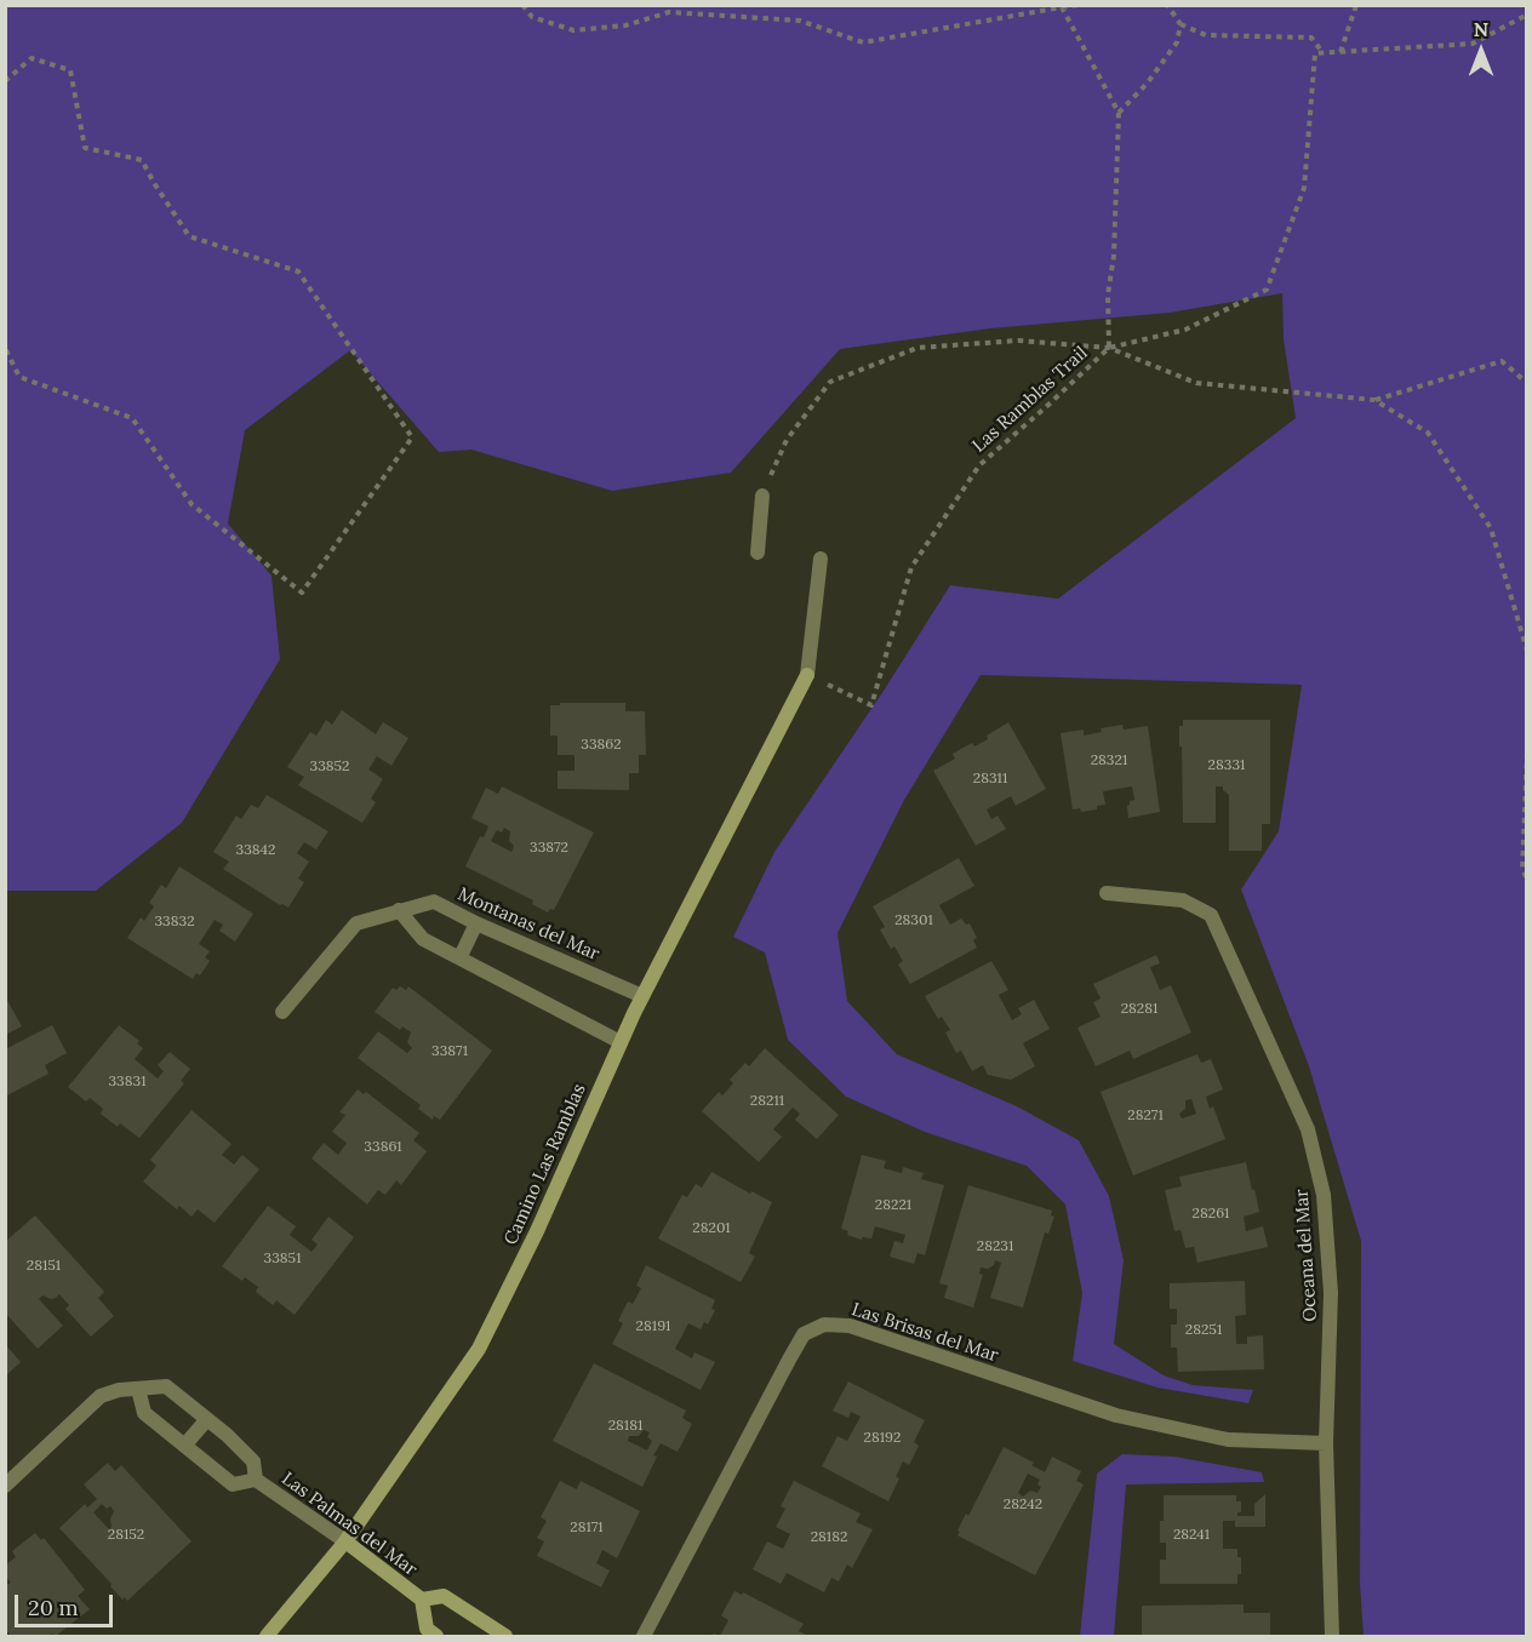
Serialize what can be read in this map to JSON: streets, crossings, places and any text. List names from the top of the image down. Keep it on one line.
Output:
{"streets":{"street":["Montanas del Mar","Camino Las Ramblas","Oceana del Mar","Las Brisas del Mar","Las Palmas del Mar"],"path":["Las Ramblas Trail"]},"crossings":[["Las Ramblas Trail","Camino Las Ramblas"],["Montanas del Mar","Camino Las Ramblas"],["Camino Las Ramblas","Las Palmas del Mar"],["Oceana del Mar","Las Brisas del Mar"]],"house_numbers":["33862","28321","28331","33852","28311","33872","33842","28301","33832","28281","33871","33831","28211","28271","33861","28221","28261","28201","28231","33851","28151","28191","28251","28181","28192","28242","28171","28152","28241","28182"],"scale_bar":"20 m","north":"top"}
